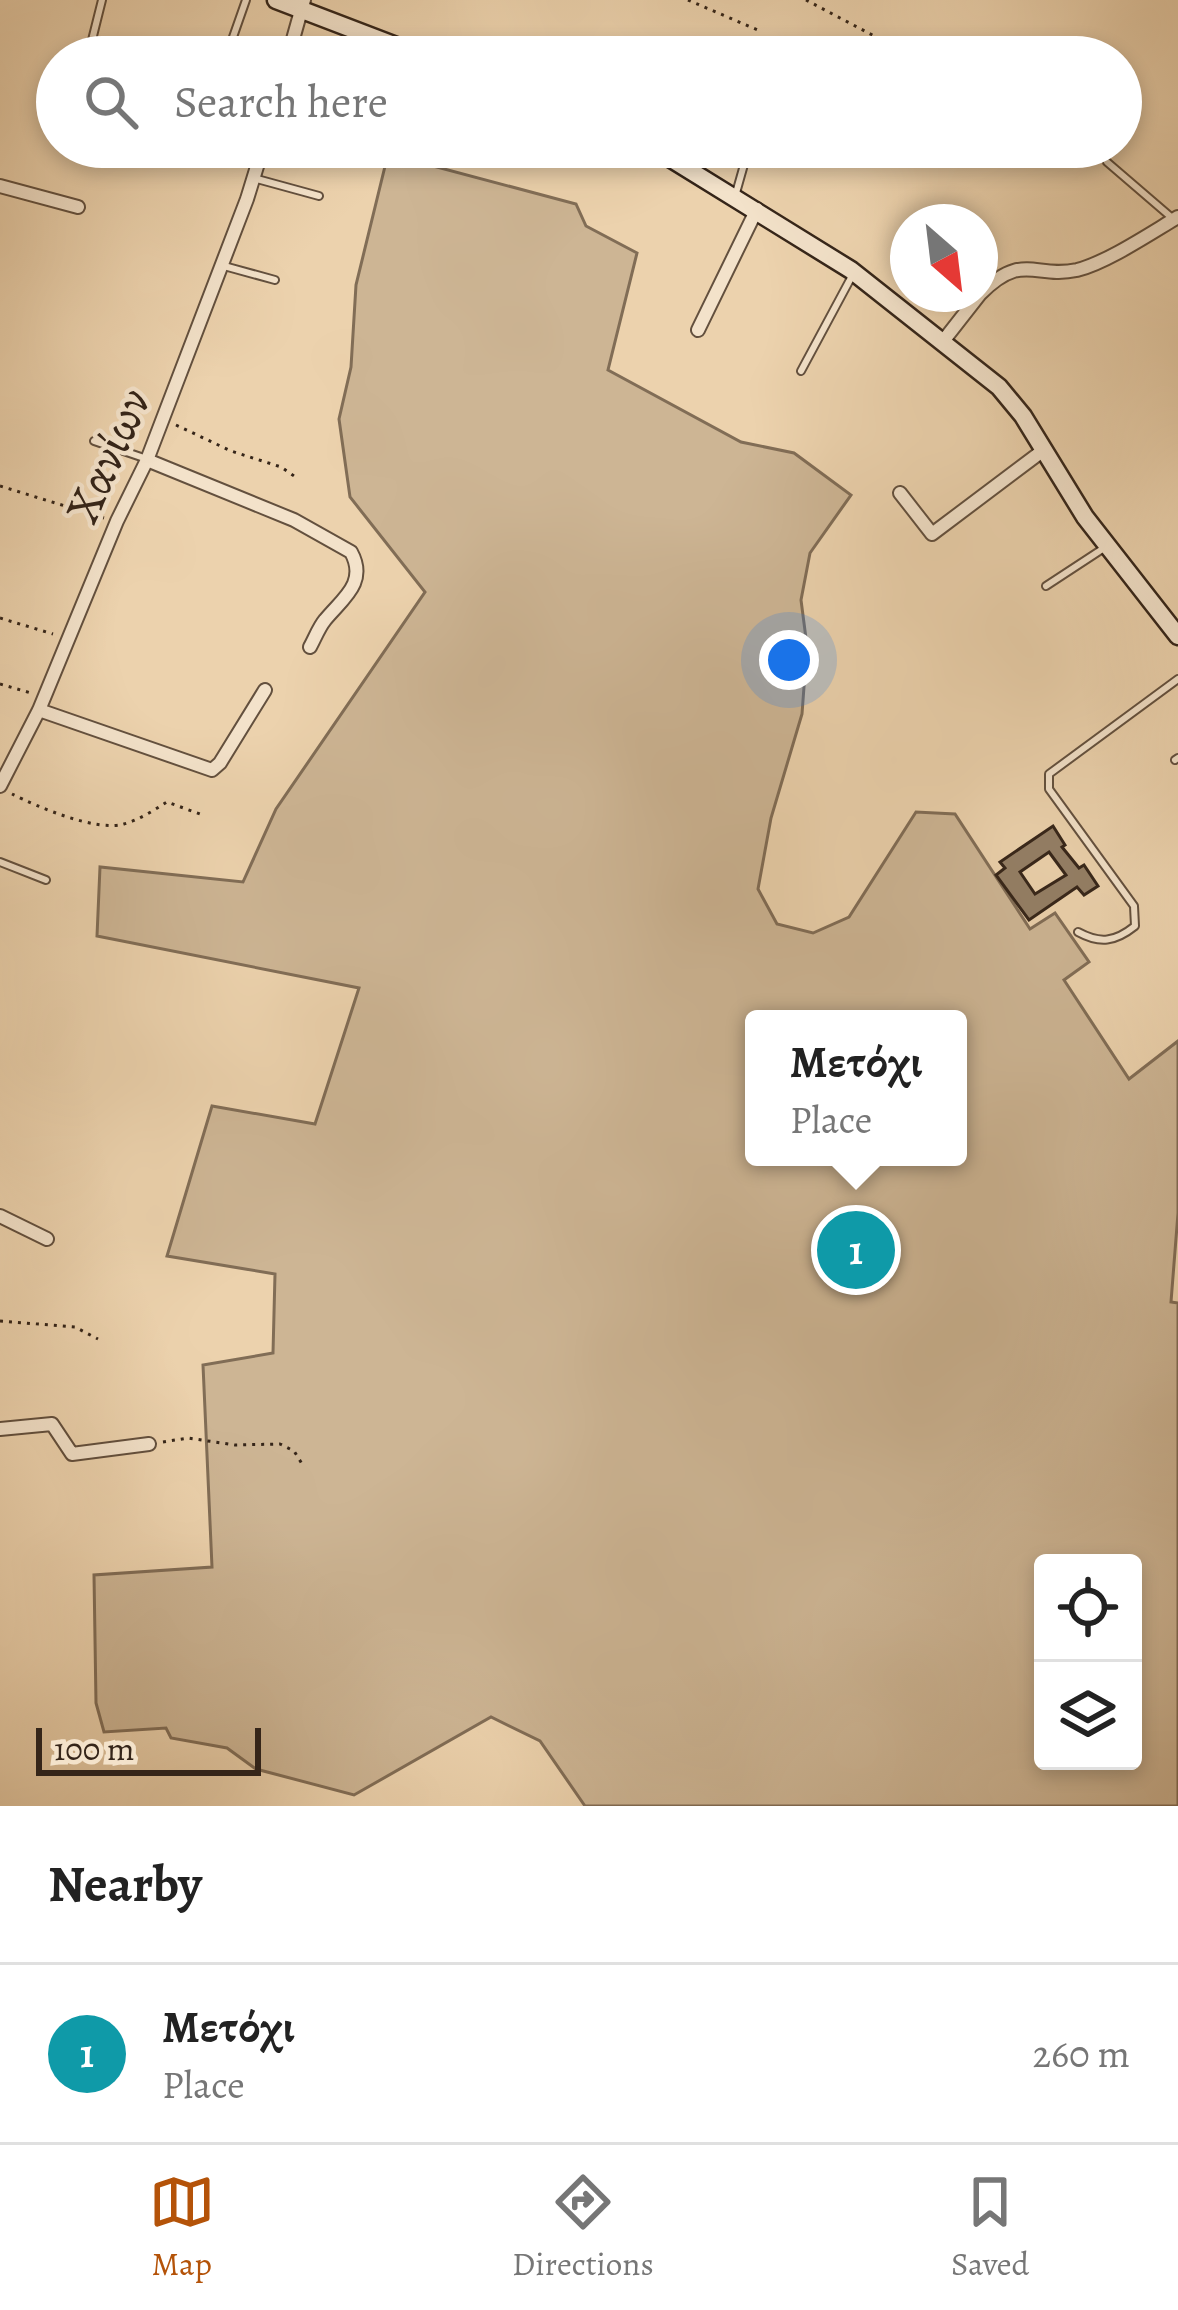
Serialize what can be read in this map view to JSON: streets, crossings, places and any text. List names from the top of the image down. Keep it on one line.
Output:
{"streets":{"street":["Χανίων"]},"scale_bar":"100 m","north":"bottom right","page":{"search":"Search here","popup":["Μετόχι","Place"],"pins":"1","scale":"100 m","heading":"Nearby","list":[{"mark":"1","name":"Μετόχι","note":"Place","value":"260 m"}],"nav":["Map","Directions","Saved"]}}
